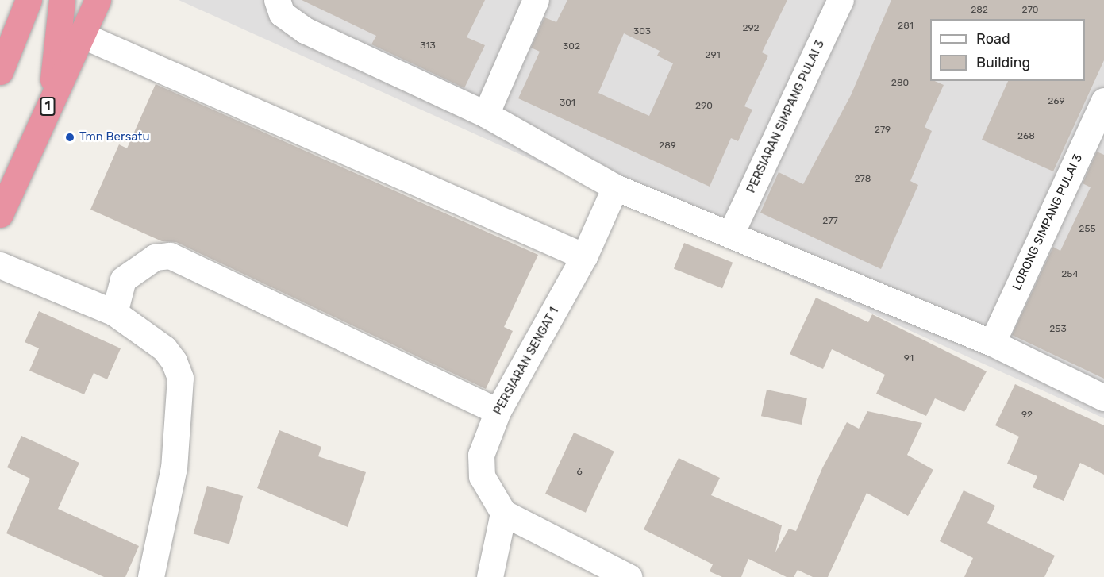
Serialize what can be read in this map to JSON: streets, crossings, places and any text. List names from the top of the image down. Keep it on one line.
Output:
{"streets":{"highway":["1"],"street":["PERSIARAN SIMPANG PULAI 3","LORONG SIMPANG PULAI 3","PERSIARAN SENGAT 1"]},"places":["Tmn Bersatu"],"house_numbers":["282","270","281","292","303","313","302","291","280","269","301","290","279","268","289","278","277","255","254","253","91","92","6"],"legend":["Road","Building"]}
